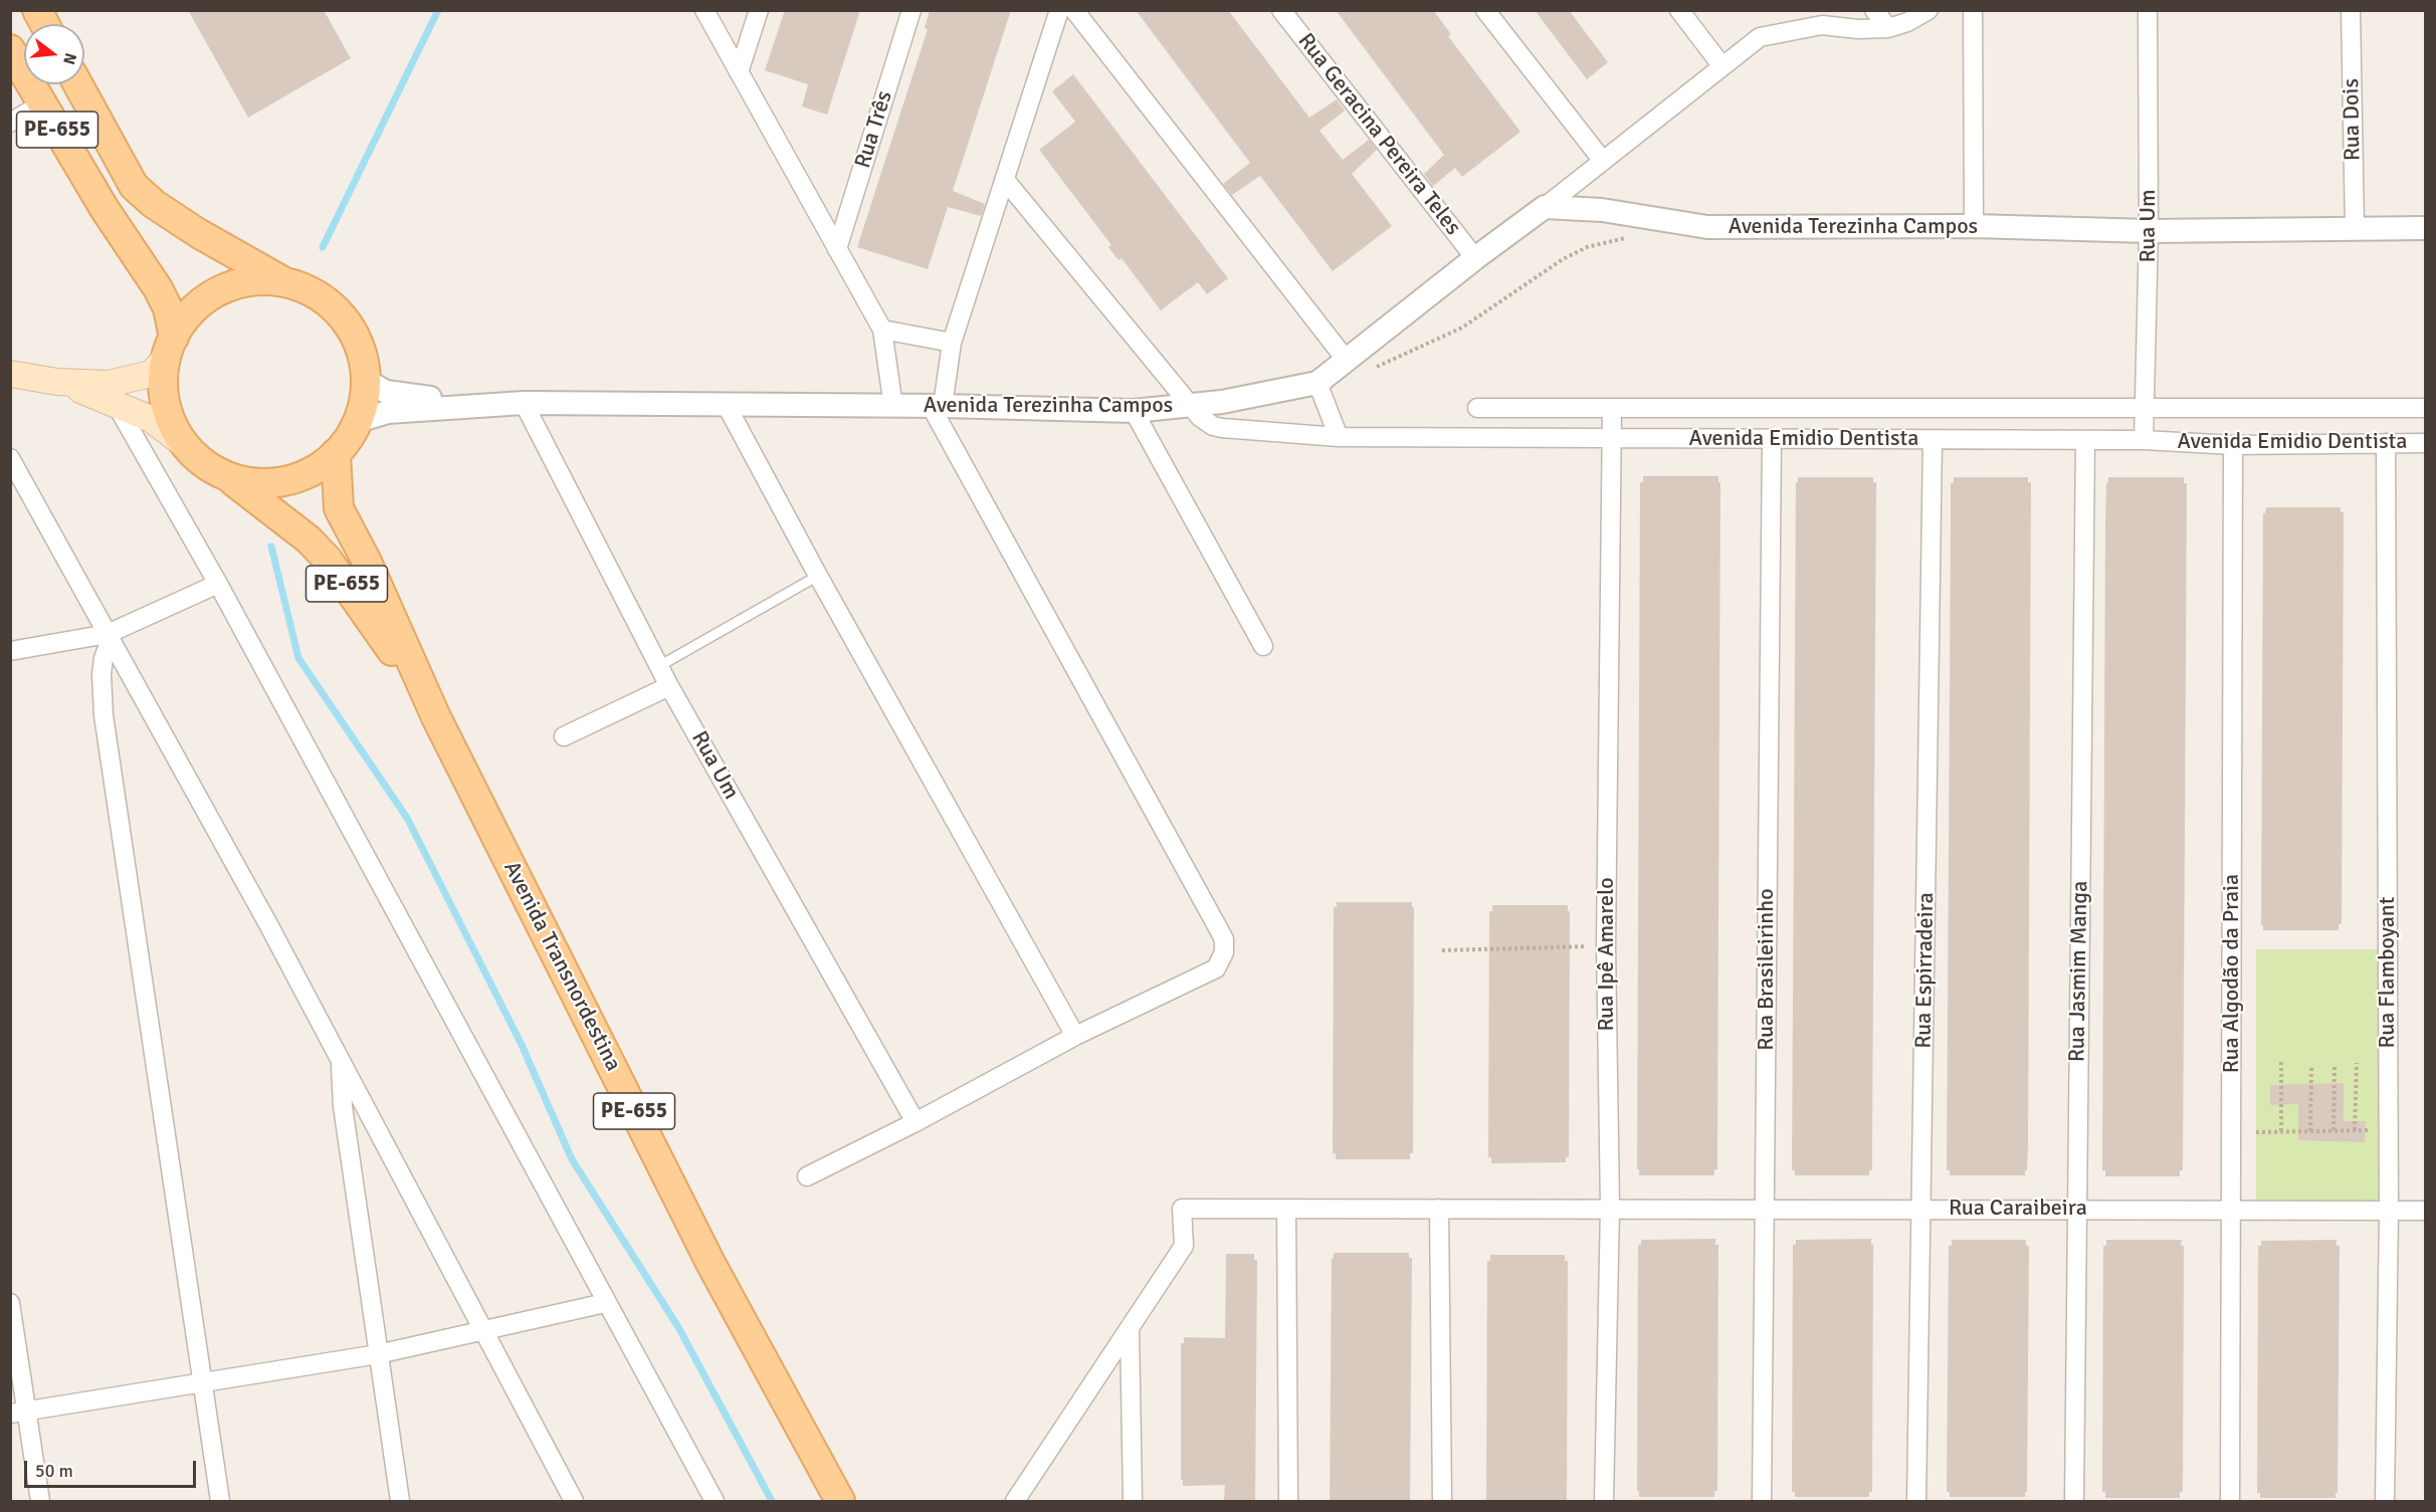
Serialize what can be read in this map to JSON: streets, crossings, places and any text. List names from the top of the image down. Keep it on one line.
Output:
{"streets":{"main road":["PE-655","Avenida Transnordestina"],"street":["Rua Dois","Rua Três","Rua Geracina Pereira Teles","Rua Um","Avenida Terezinha Campos","Avenida Emidio Dentista","Rua Ipê Amarelo","Rua Brasileirinho","Rua Espirradeira","Rua Jasmim Manga","Rua Flamboyant","Rua Algodão da Praia","Rua Caraibeira"]},"crossings":[["Rua Dois","Avenida Terezinha Campos"],["PE-655","Avenida Transnordestina"],["Rua Geracina Pereira Teles","Avenida Terezinha Campos"],["Rua Um","Avenida Terezinha Campos"],["Rua Um","Avenida Emidio Dentista"],["Avenida Terezinha Campos","Avenida Emidio Dentista"],["Avenida Emidio Dentista","Rua Ipê Amarelo"],["Avenida Emidio Dentista","Rua Brasileirinho"],["Avenida Emidio Dentista","Rua Espirradeira"],["Avenida Emidio Dentista","Rua Jasmim Manga"],["Avenida Emidio Dentista","Rua Flamboyant"],["Avenida Emidio Dentista","Rua Algodão da Praia"],["Rua Ipê Amarelo","Rua Caraibeira"],["Rua Brasileirinho","Rua Caraibeira"],["Rua Espirradeira","Rua Caraibeira"],["Rua Jasmim Manga","Rua Caraibeira"],["Rua Flamboyant","Rua Caraibeira"],["Rua Algodão da Praia","Rua Caraibeira"]],"scale_bar":"50 m","north":"right"}
